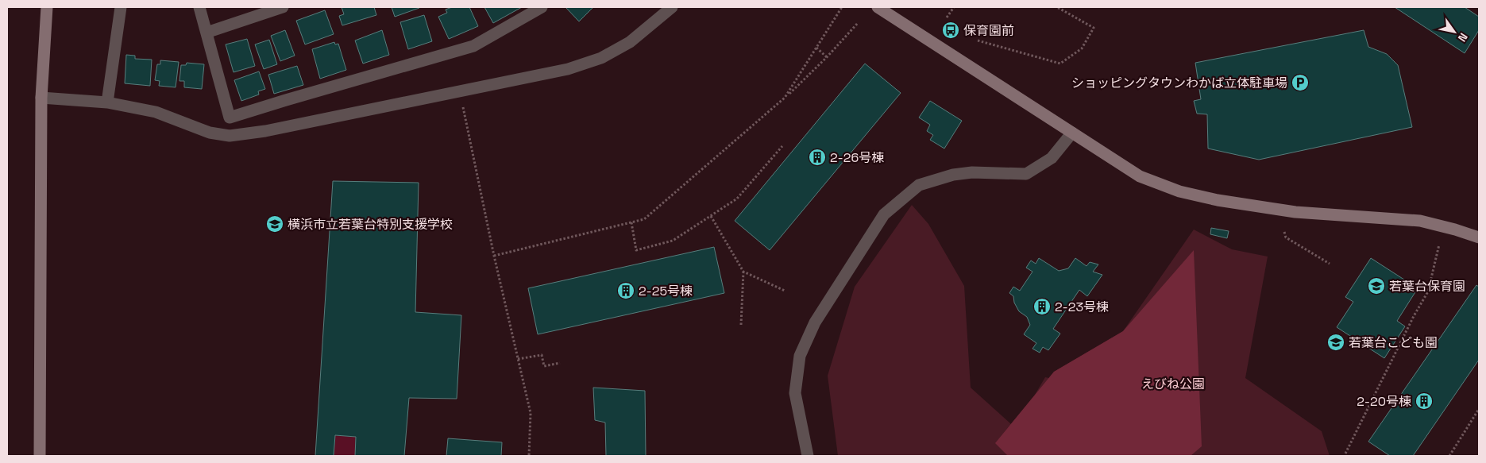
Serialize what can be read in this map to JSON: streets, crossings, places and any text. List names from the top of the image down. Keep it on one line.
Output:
{"parks":["えびね公園"],"places":{"bus stop":["保育園前"],"parking":["ショッピングタウンわかば立体駐車場"],"building":["2-26号棟","2-25号棟","2-23号棟","2-20号棟"],"school or university":["横浜市立若葉台特別支援学校","若葉台保育園","若葉台こども園"]},"north":"bottom right"}
